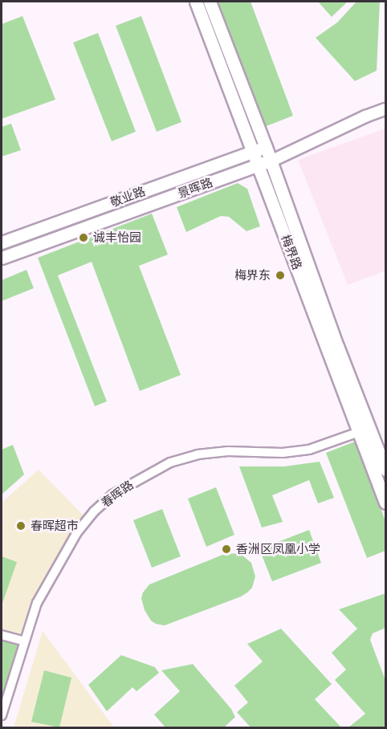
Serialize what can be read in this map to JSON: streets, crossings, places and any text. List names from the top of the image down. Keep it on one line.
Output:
{"streets":{"main road":["景晖路","敬业路","梅界路"],"street":["春晖路"]},"crossings":[["景晖路","梅界路"],["敬业路","梅界路"],["梅界路","春晖路"]],"places":["诚丰怡园","梅界东","春晖超市","香洲区凤凰小学"]}
